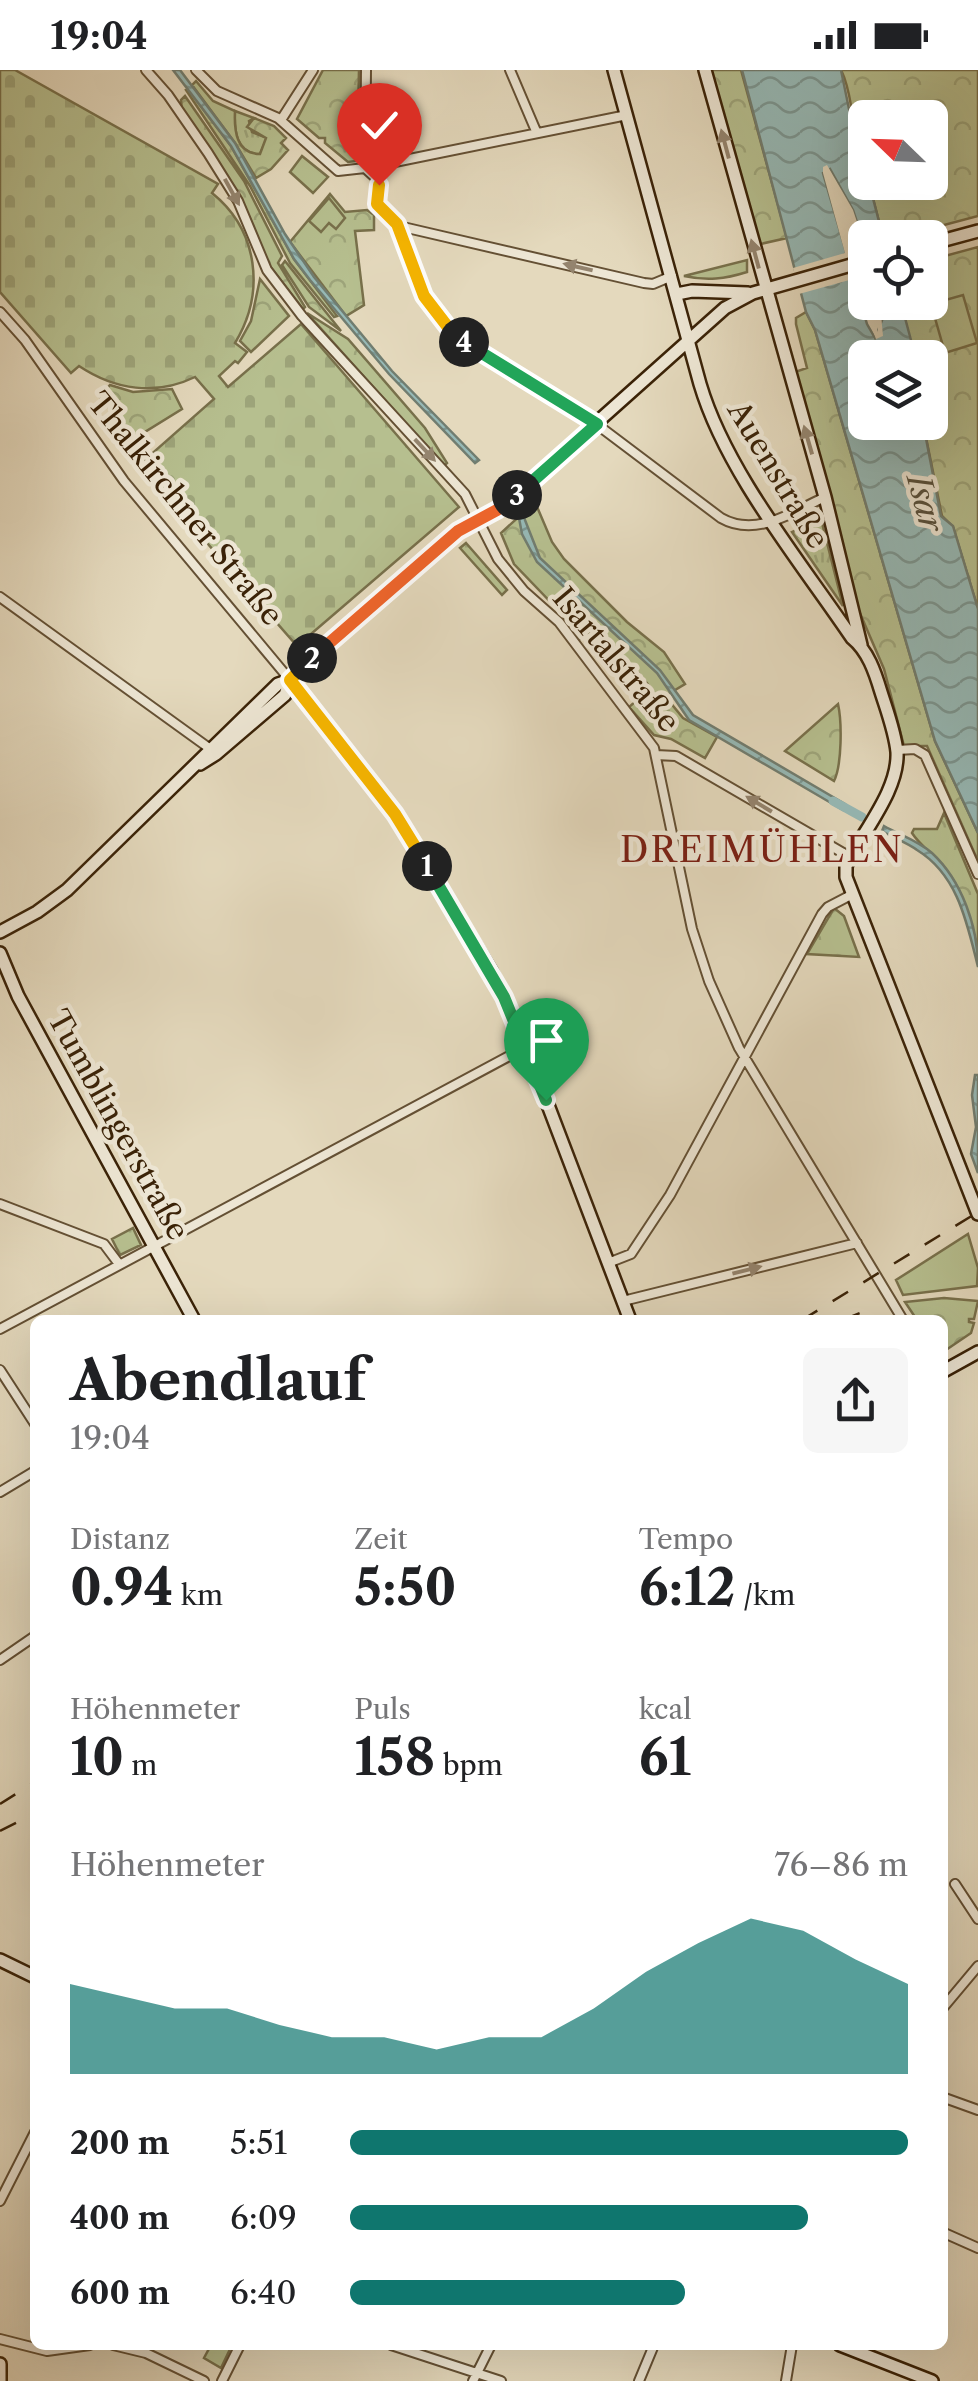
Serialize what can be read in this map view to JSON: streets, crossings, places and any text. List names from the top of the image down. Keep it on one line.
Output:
{"streets":{"main road":["Auenstraße","Thalkirchner Straße","Tumblingerstraße"],"street":["Isartalstraße"]},"districts":["DREIMÜHLEN"],"water":["Isar"],"north":"top left","page":{"status":"19:04","pins":["4","3","2","1"],"heading":["Abendlauf","19:04"],"stats":[["Distanz","0.94 km"],["Zeit","5:50"],["Tempo","6:12 /km"],["Höhenmeter","10 m"],["Puls","158 bpm"],["kcal","61"]],"chart":["Höhenmeter","76–86 m"],"list":[{"name":"200 m","note":"5:51"},{"name":"400 m","note":"6:09"},{"name":"600 m","note":"6:40"}]}}
